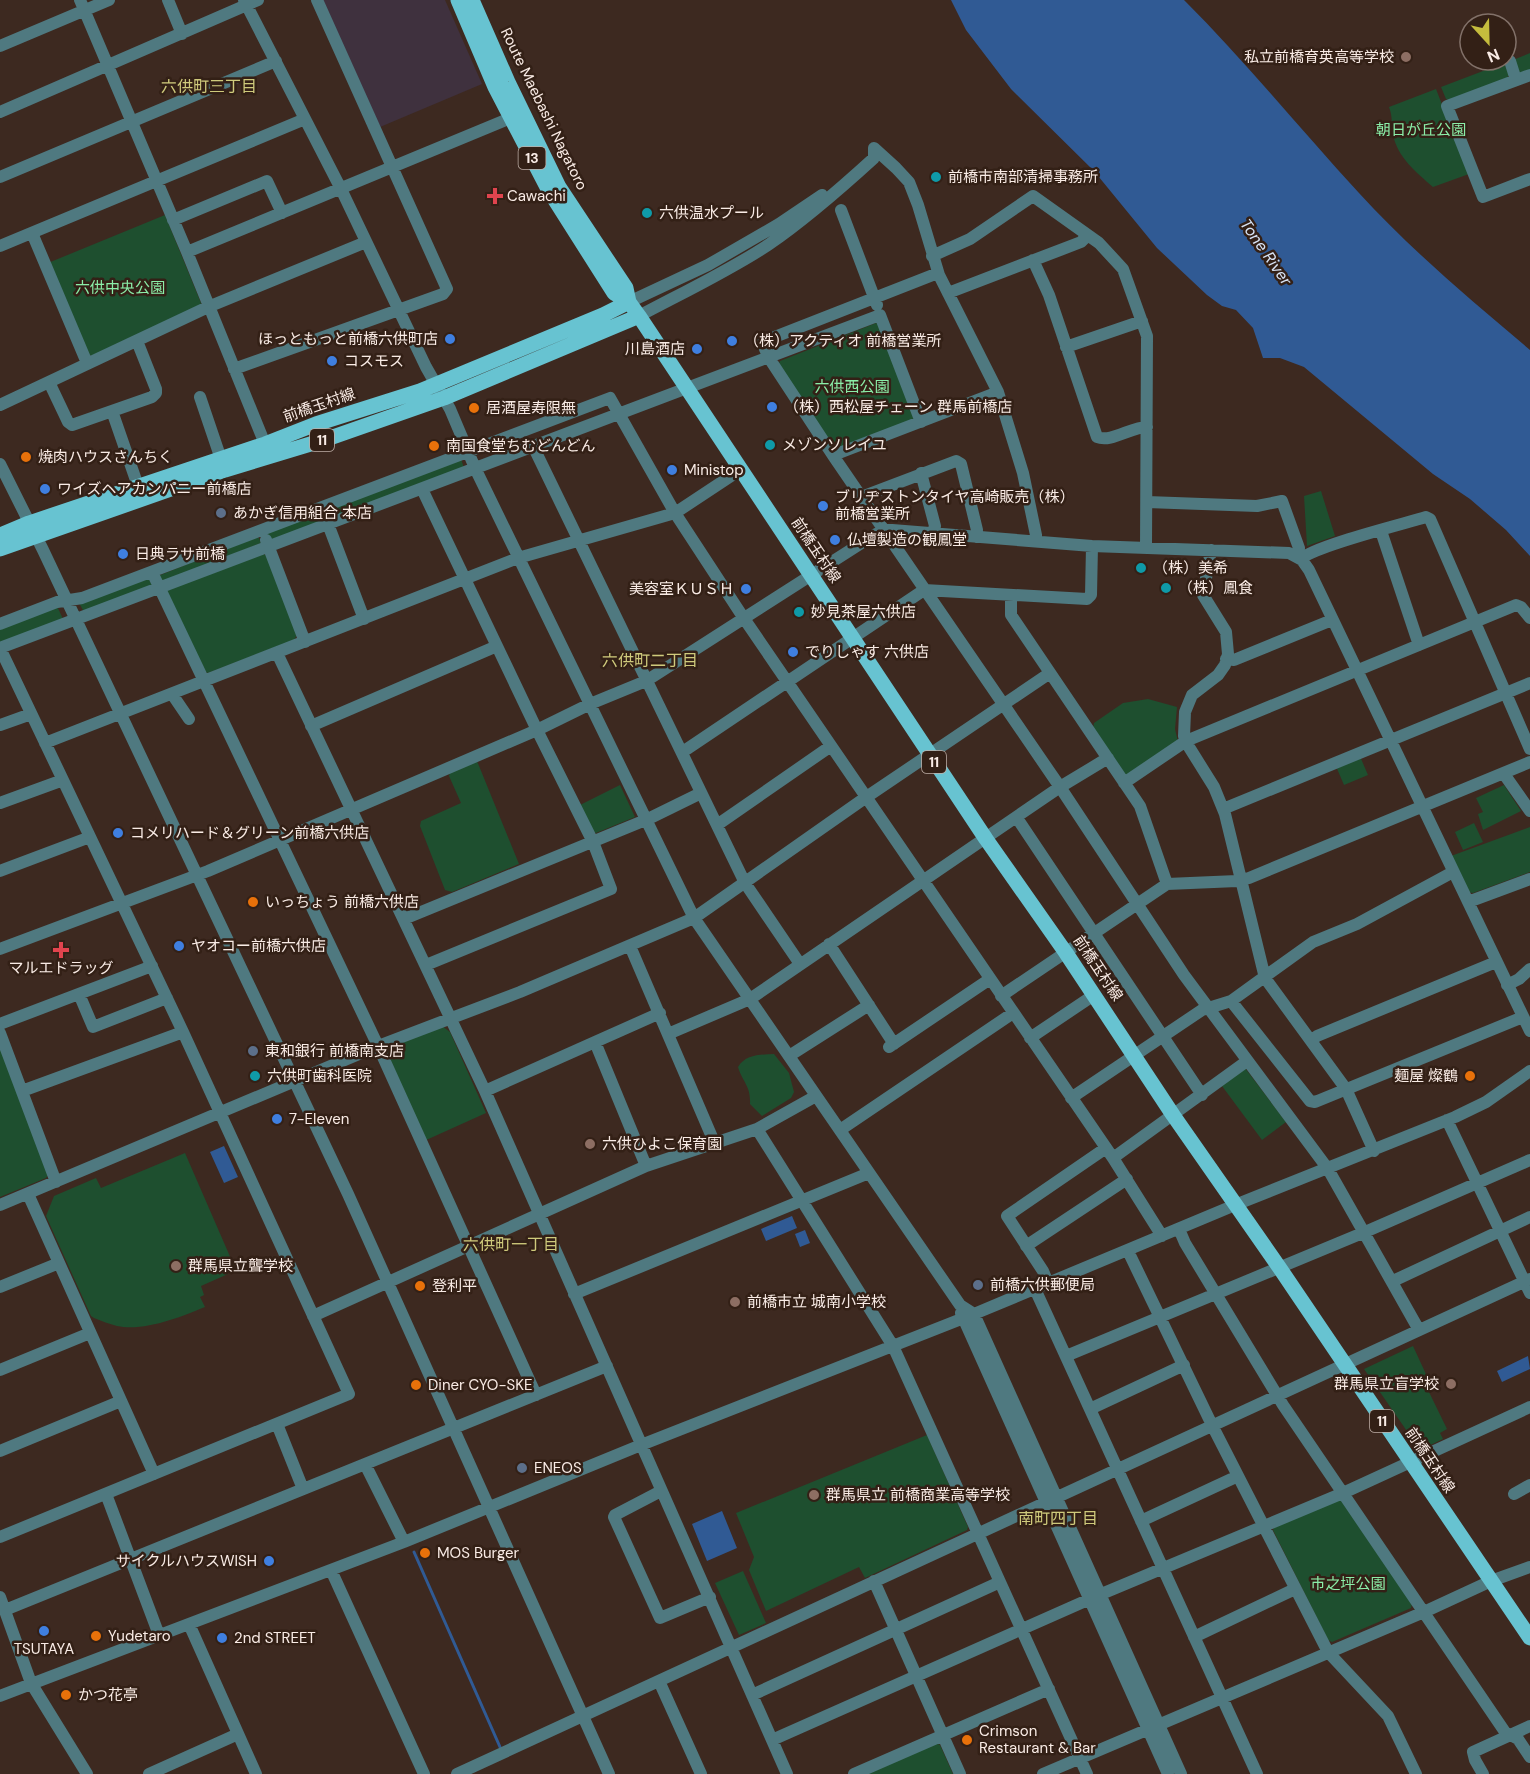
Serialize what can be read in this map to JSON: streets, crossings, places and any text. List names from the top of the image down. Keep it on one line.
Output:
{"streets":{"main road":["Route Maebashi Nagatoro","13","前橋玉村線","11"]},"crossings":[["Route Maebashi Nagatoro","前橋玉村線"]],"districts":["六供町三丁目","六供町二丁目","六供町一丁目","南町四丁目"],"water":["Tone River"],"parks":["朝日が丘公園","六供中央公園","六供西公園","市之坪公園"],"places":{"other":["私立前橋育英高等学校","前橋市南部清掃事務所","六供温水プール","ほっともっと前橋六供町店","（株）アクティオ 前橋営業所","川島酒店","コスモス","（株）西松屋チェーン 群馬前橋店","居酒屋寿限無","メゾンソレイユ","南国食堂ちむどんどん","焼肉ハウスさんちく","Ministop","ワイズヘアカンパニー前橋店","ブリヂストンタイヤ高崎販売（株） 前橋営業所","あかぎ信用組合 本店","仏壇製造の観鳳堂","日典ラサ前橋","（株）美希","（株）鳳食","美容室ＫＵＳＨ","妙見茶屋六供店","でりしゃす 六供店","コメリハード＆グリーン前橋六供店","いっちょう 前橋六供店","ヤオコー前橋六供店","東和銀行 前橋南支店","六供町歯科医院","麺屋 燦鶴","7-Eleven","六供ひよこ保育園","群馬県立聾学校","前橋六供郵便局","登利平","前橋市立 城南小学校","群馬県立盲学校","Diner CYO-SKE","ENEOS","群馬県立 前橋商業高等学校","MOS Burger","サイクルハウスWISH","TSUTAYA","Yudetaro","2nd STREET","かつ花亭","Crimson Restaurant & Bar"],"health":["Cawachi","マルエドラッグ"]},"north":"bottom"}
